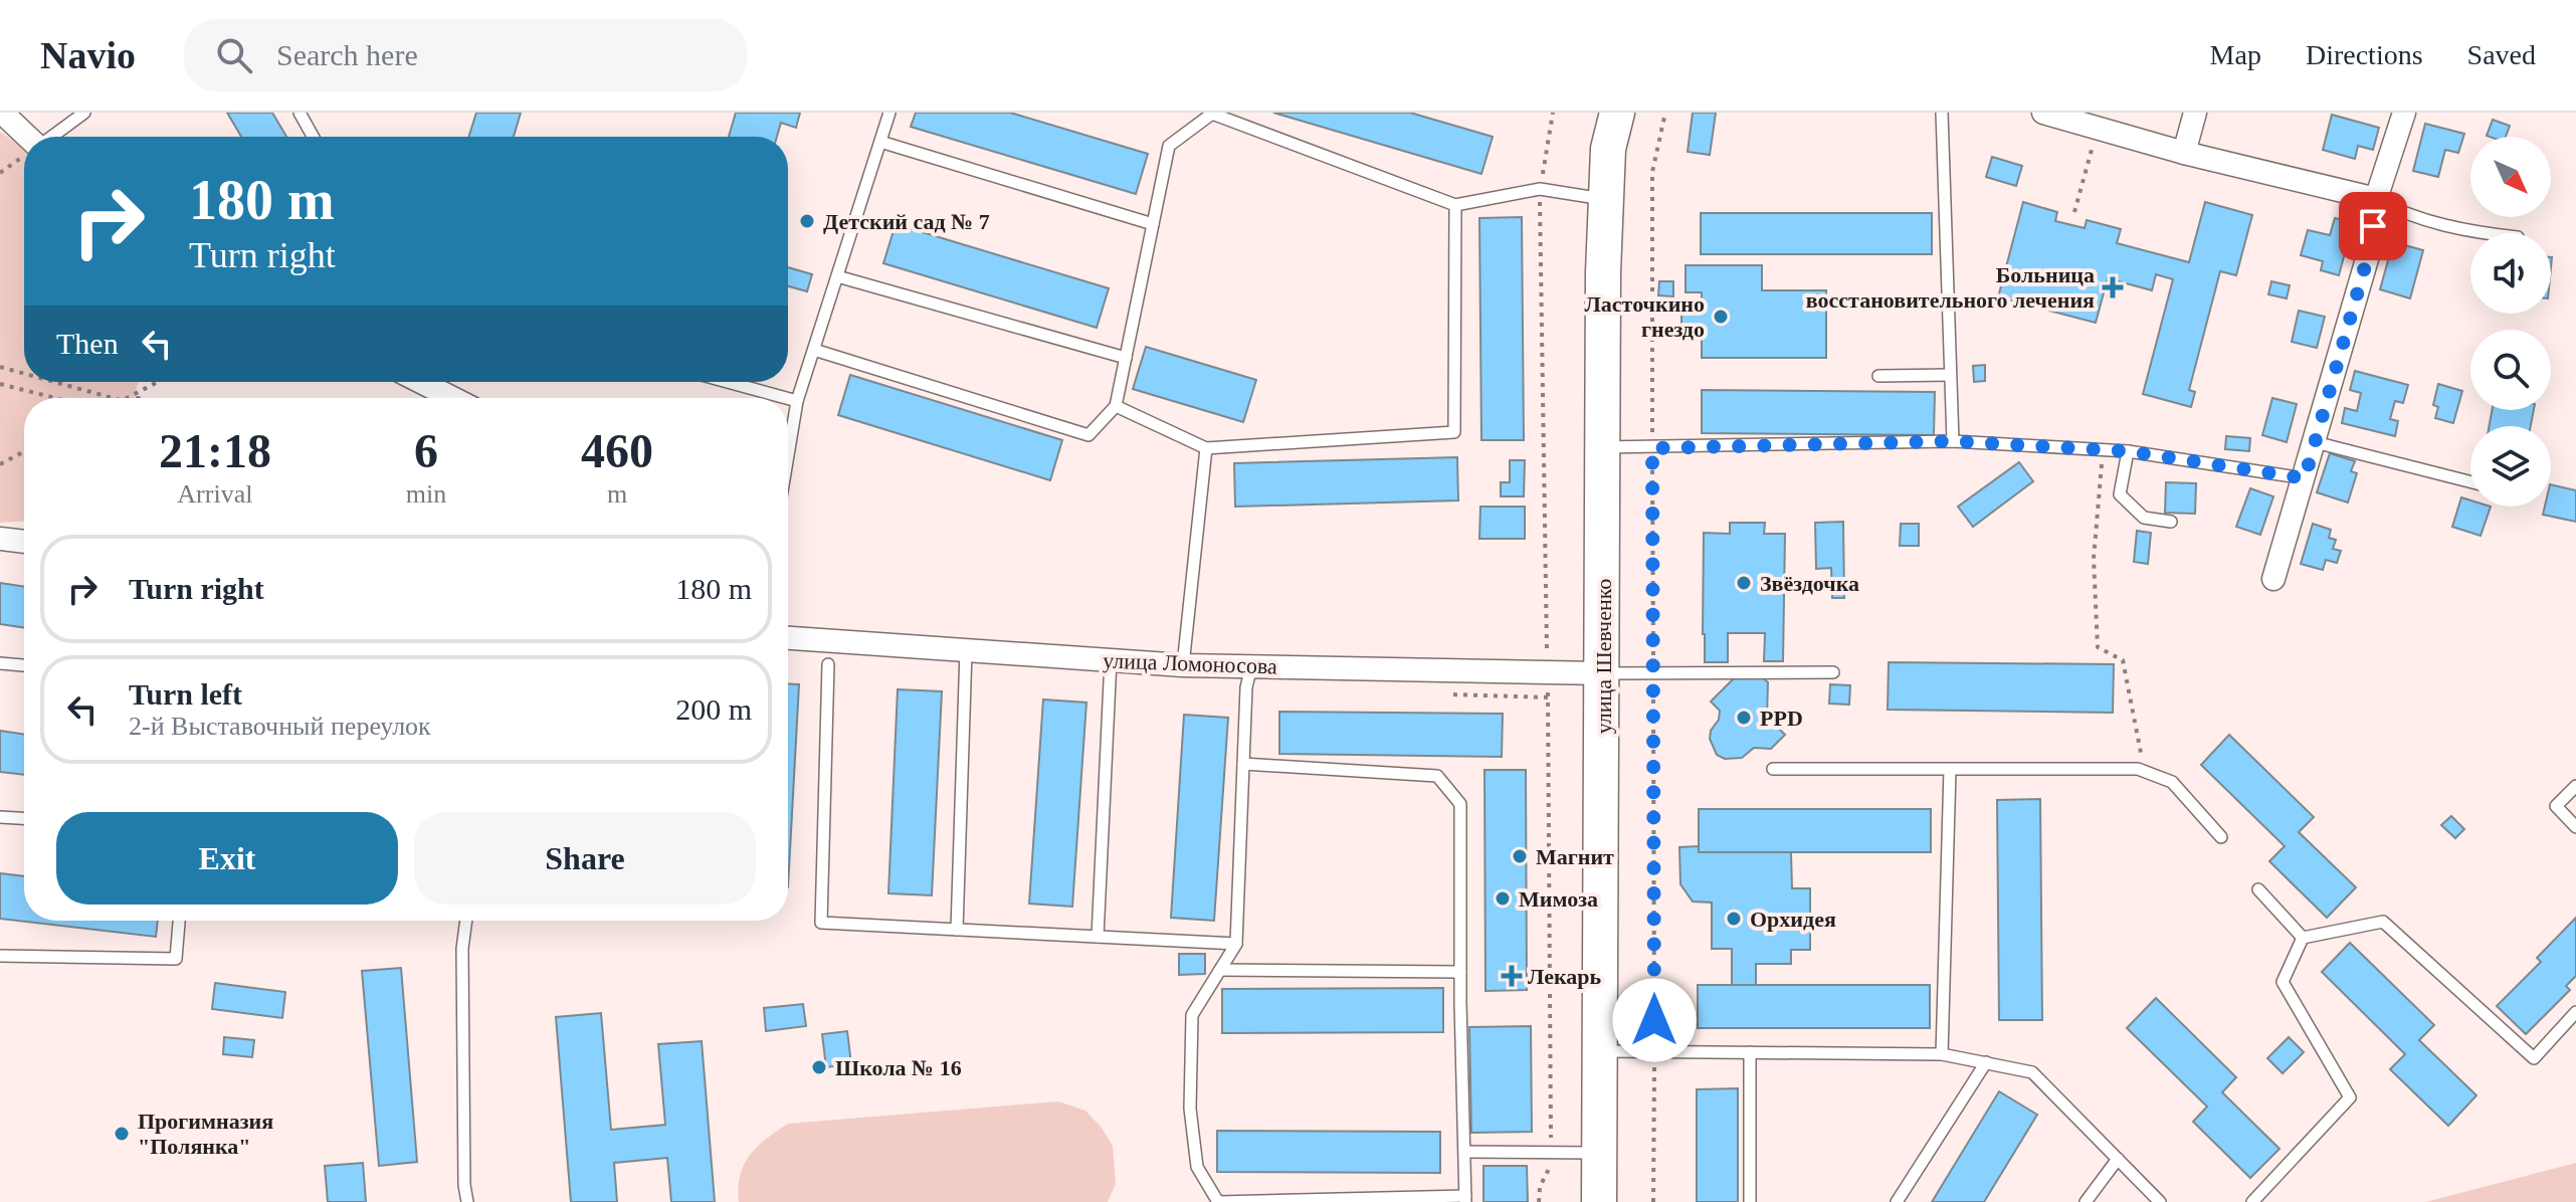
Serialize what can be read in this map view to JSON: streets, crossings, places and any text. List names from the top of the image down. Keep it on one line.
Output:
{"streets":{"main road":["улица Шевченко"],"street":["улица Ломоносова"]},"crossings":[["улица Шевченко","улица Ломоносова"]],"places":{"other":["Детский сад № 7","Ласточкино гнездо","Звёздочка","PPD","Магнит","Мимоза","Орхидея","Школа № 16","Прогимназия \"Полянка\""],"health":["Больница восстановительного лечения","Лекарь"]},"north":"bottom right","page":{"header":"Navio","search":"Search here","nav":["Map","Directions","Saved"],"turn":["180 m","Turn right"],"then":"Then","eta":["21:18","Arrival","6","min","460","m"],"list":[{"name":"Turn right","value":"180 m"},{"name":"Turn left","note":"2-й Выставочный переулок","value":"200 m"}],"buttons":["Exit","Share"]}}
